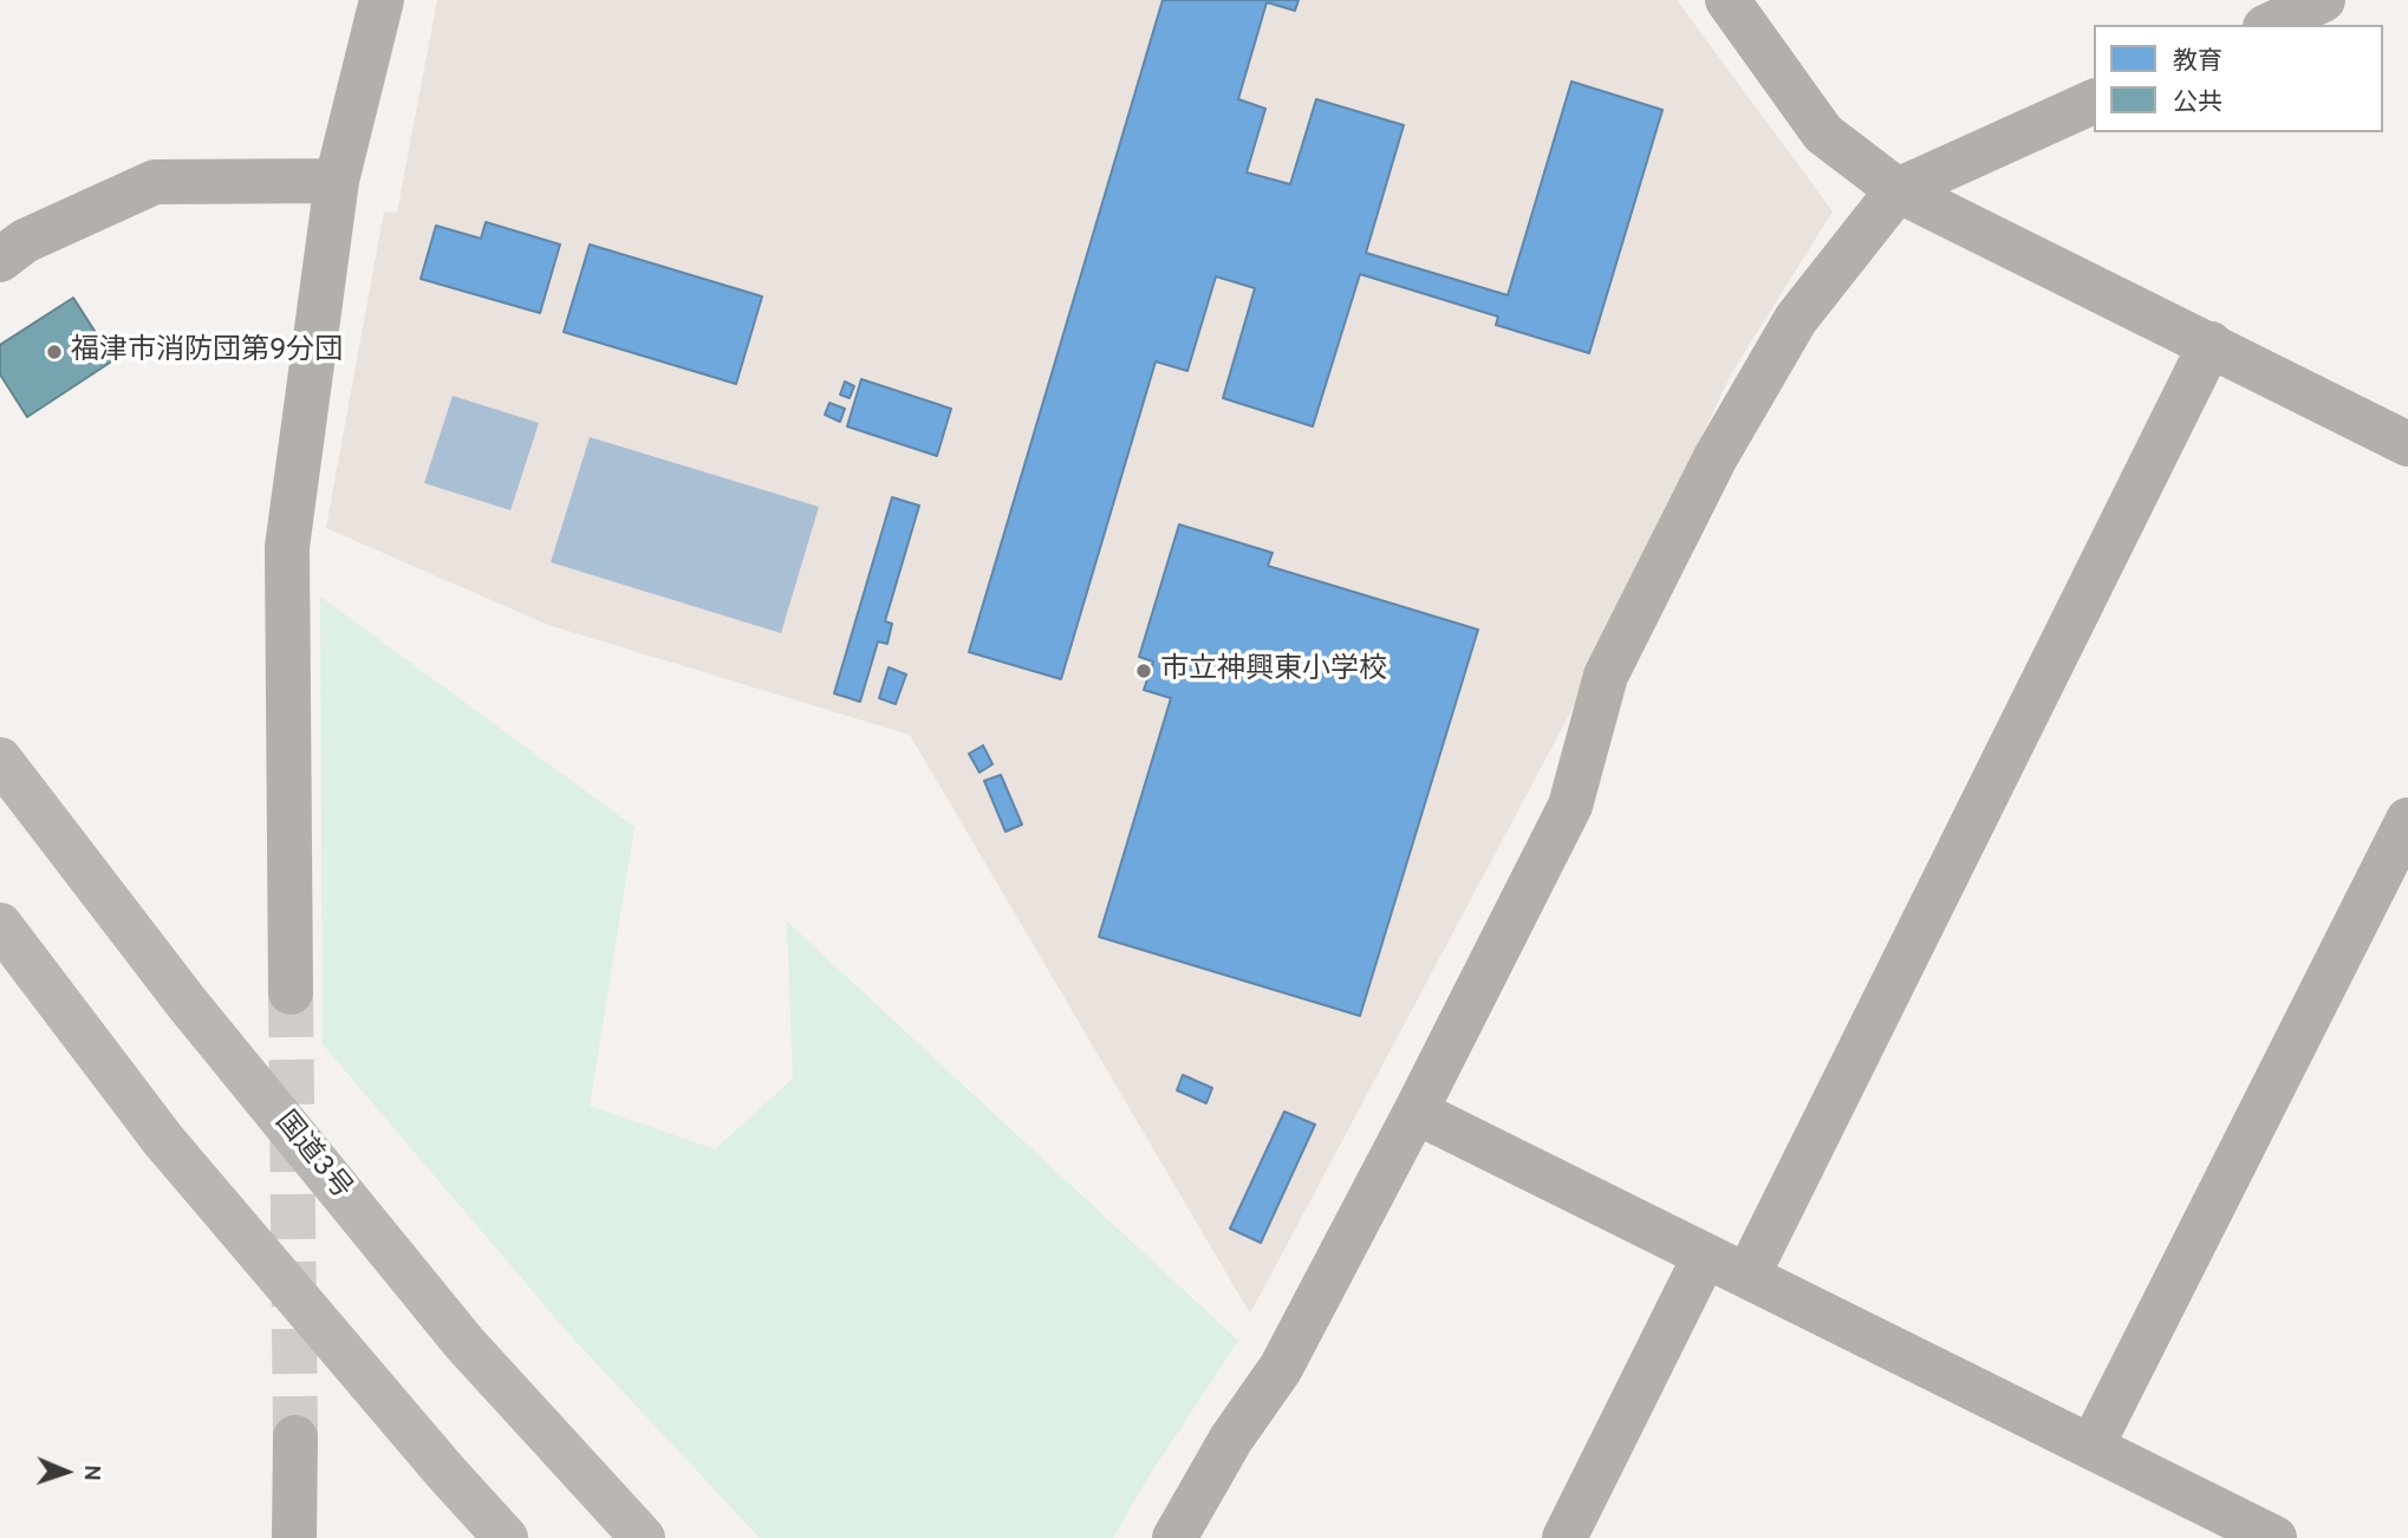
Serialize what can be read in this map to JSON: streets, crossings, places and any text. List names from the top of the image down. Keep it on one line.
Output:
{"streets":{"highway":["国道3号"]},"places":["福津市消防団第9分団","市立神興東小学校"],"legend":["教育","公共"],"north":"right"}
